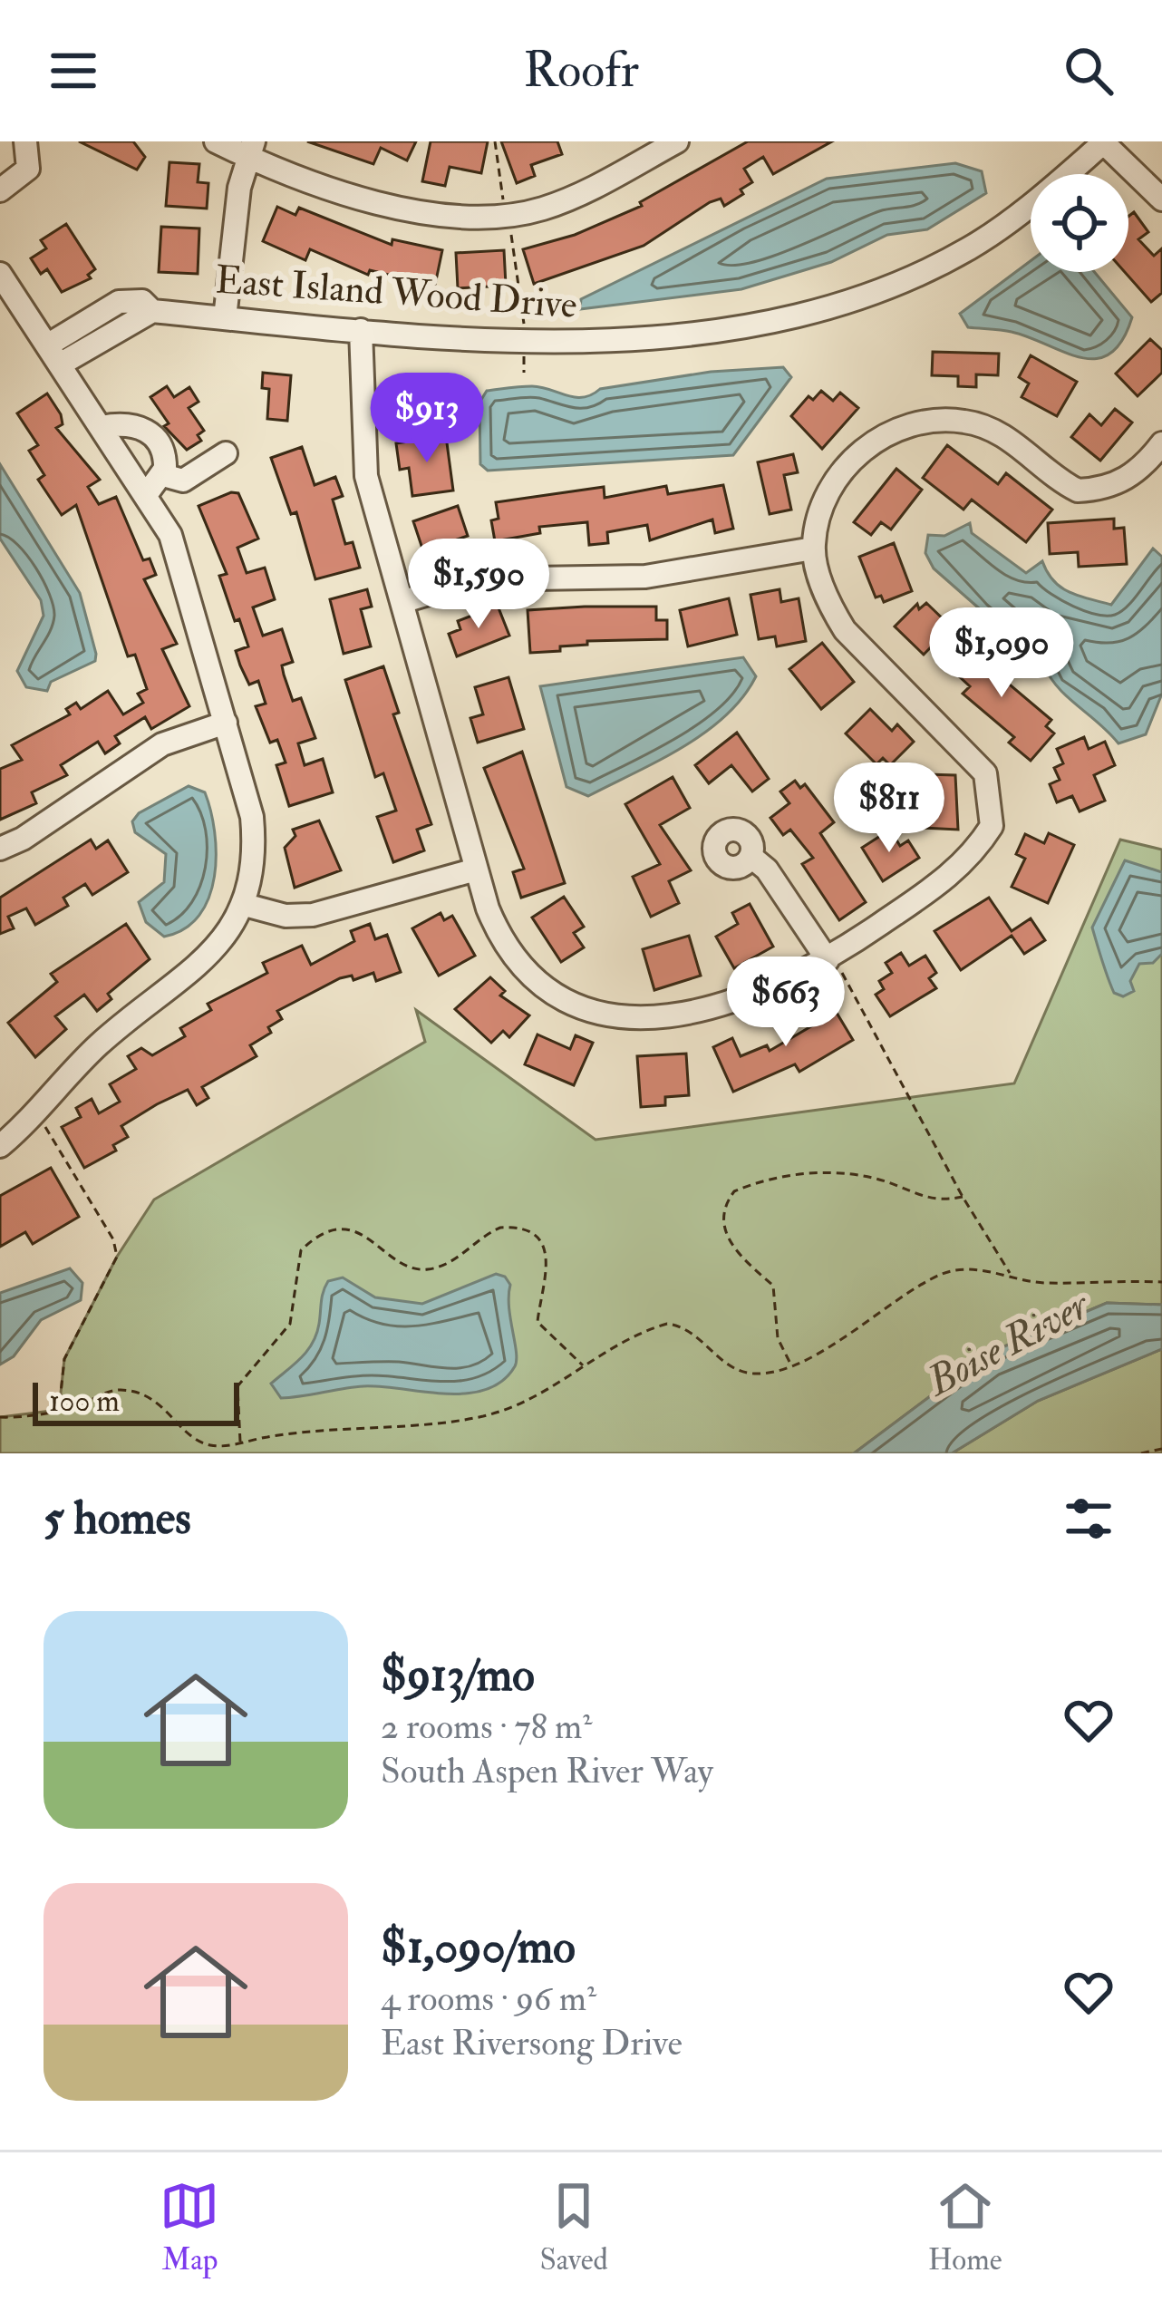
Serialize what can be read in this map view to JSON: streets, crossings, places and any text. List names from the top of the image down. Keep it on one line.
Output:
{"streets":{"street":["East Island Wood Drive"]},"water":["Boise River"],"scale_bar":"100 m","page":{"header":"Roofr","price":["$913","$1,590","$1,090","$811","$663"],"scale":"100 m","heading":"5 homes","list":[{"name":"$913/mo","note":"2 rooms · 78 m² · South Aspen River Way"},{"name":"$1,090/mo","note":"4 rooms · 96 m² · East Riversong Drive"}],"tabs":["Map","Saved","Home"]}}
